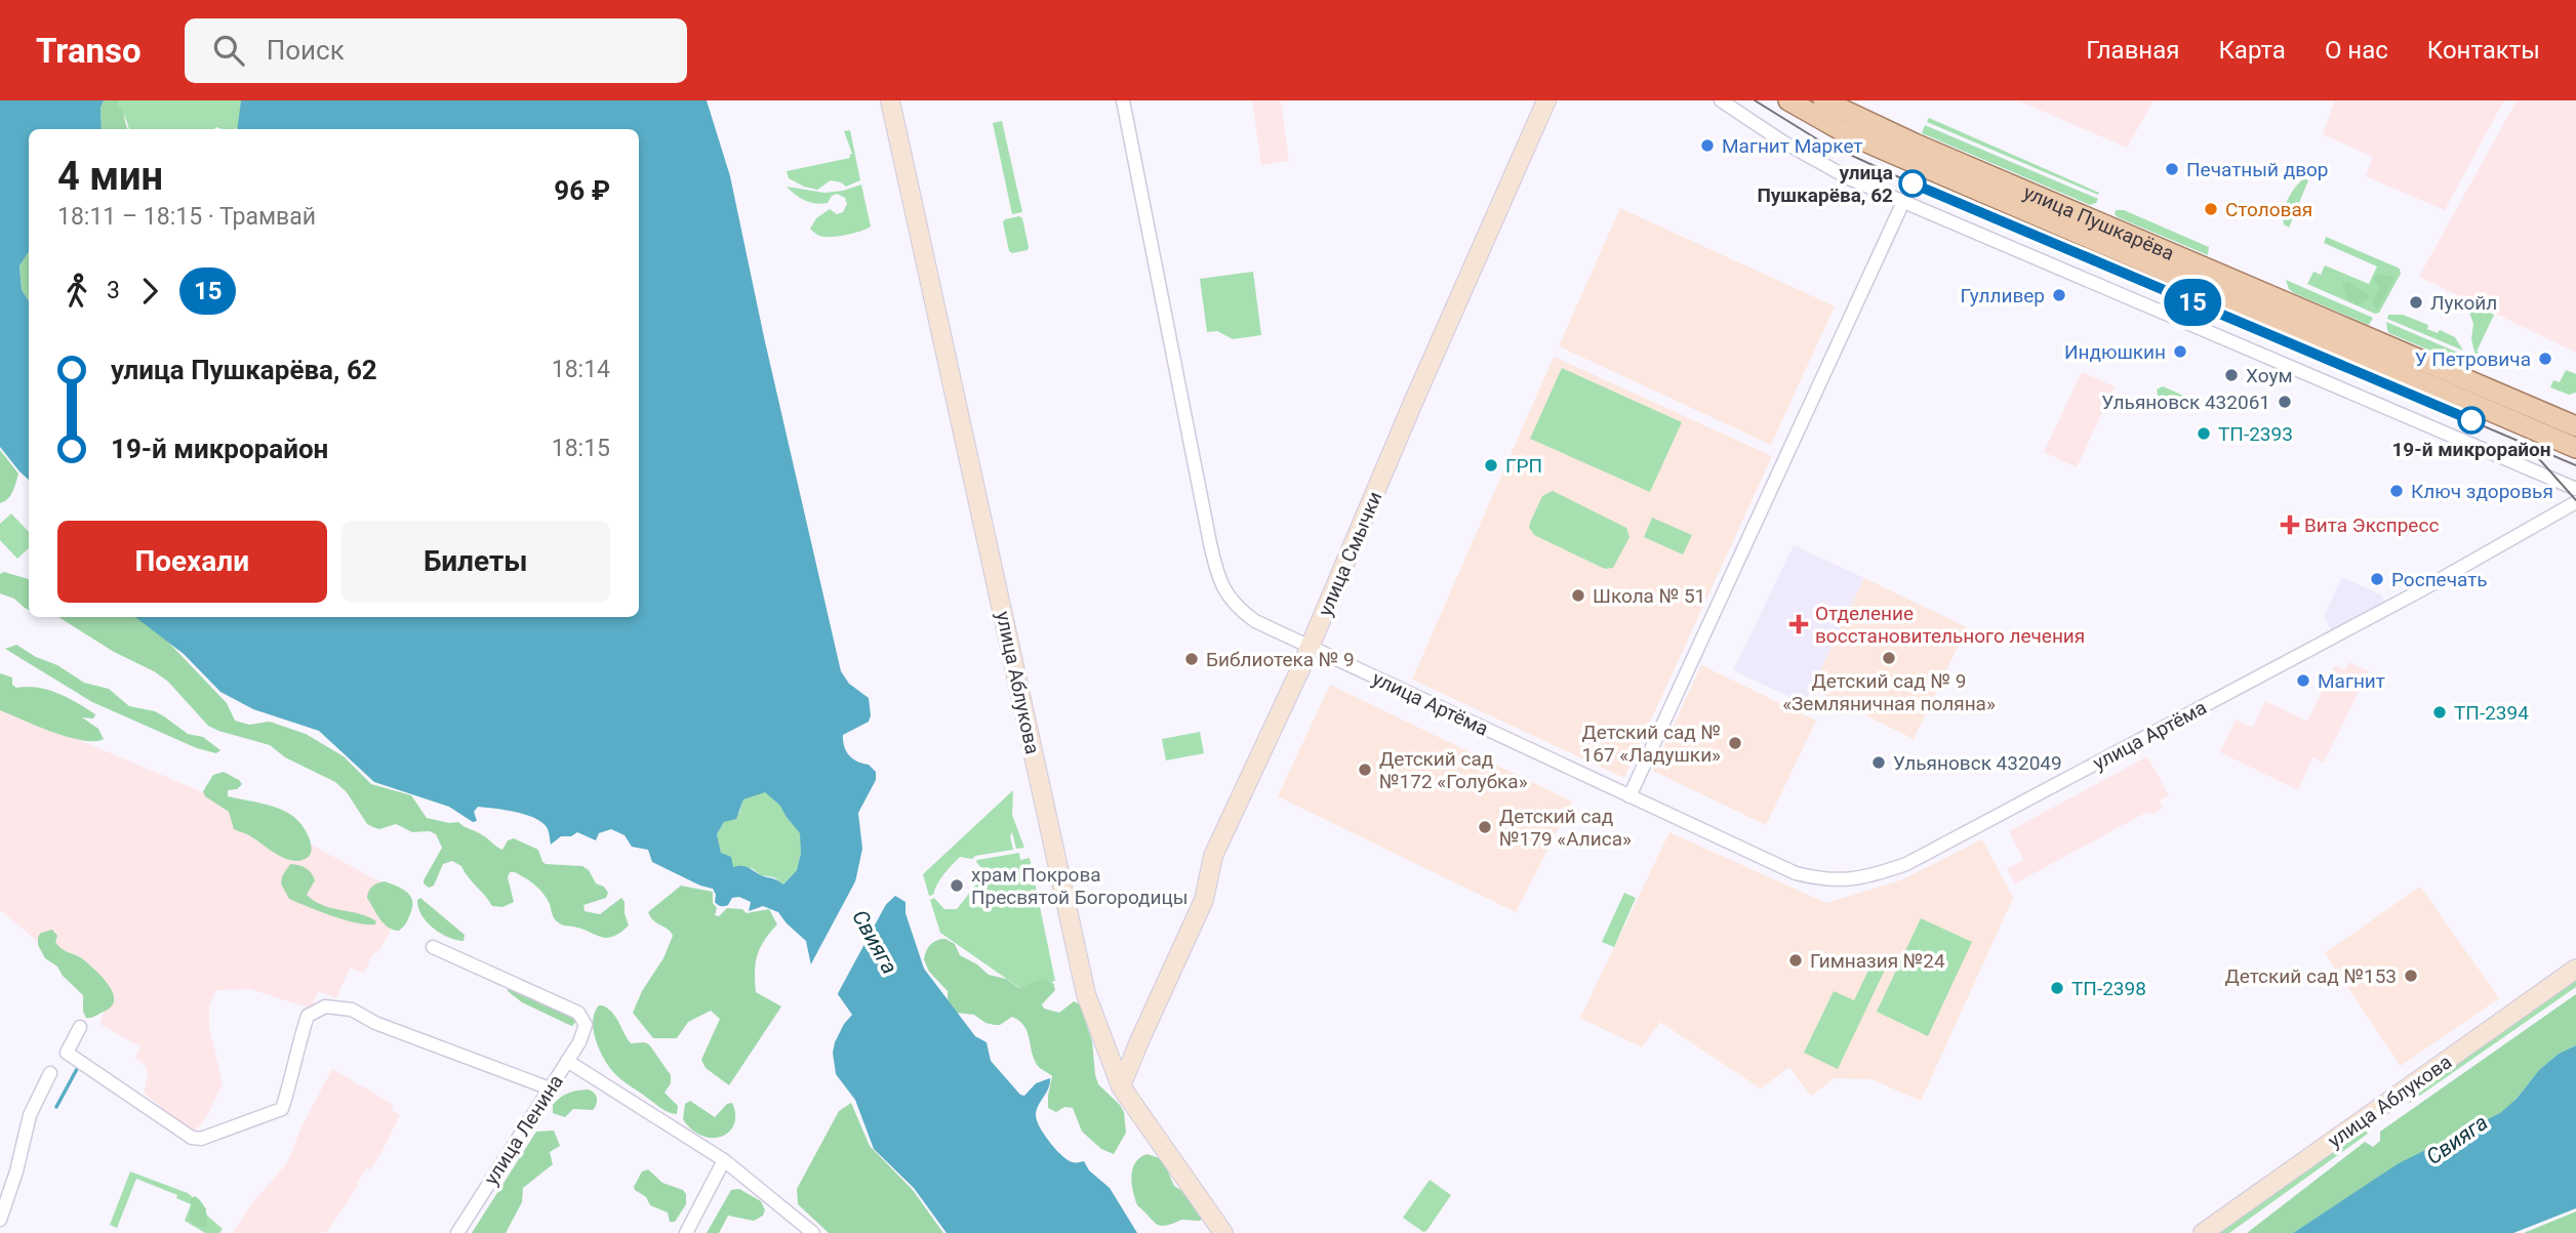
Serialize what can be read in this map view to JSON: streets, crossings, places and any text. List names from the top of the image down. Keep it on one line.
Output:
{"streets":{"main road":["улица Пушкарёва"],"street":["улица Смычки","улица Аблукова","улица Артёма","улица Ленина"]},"crossings":[["улица Смычки","улица Аблукова"],["улица Смычки","улица Артёма"]],"water":["Свияга"],"places":{"other":["Магнит Маркет","Печатный двор","улица Пушкарёва, 62","Столовая","Гулливер","Лукойл","Индюшкин","У Петровича","Хоум","Ульяновск 432061","19-й микрорайон","ТП-2393","ГРП","Ключ здоровья","Роспечать","Школа № 51","Детский сад № 9 «Земляничная поляна»","Библиотека № 9","Магнит","ТП-2394","Детский сад № 167 «Ладушки»","Ульяновск 432049","Детский сад №172 «Голубка»","Детский сад №179 «Алиса»","храм Покрова Пресвятой Богородицы","Гимназия №24","Детский сад №153","ТП-2398"],"health":["Вита Экспресс","Отделение восстановительного лечения"]},"lines":["tram line 15"],"page":{"header":"Transo","search":"Поиск","nav":["Главная","Карта","О нас","Контакты"],"on_map":"15","heading":["4 мин","18:11 – 18:15 · Трамвай","96 ₽"],"legs":["3","15"],"list":[{"name":"улица Пушкарёва, 62","value":"18:14"},{"name":"19-й микрорайон","value":"18:15"}],"buttons":["Поехали","Билеты"]}}
